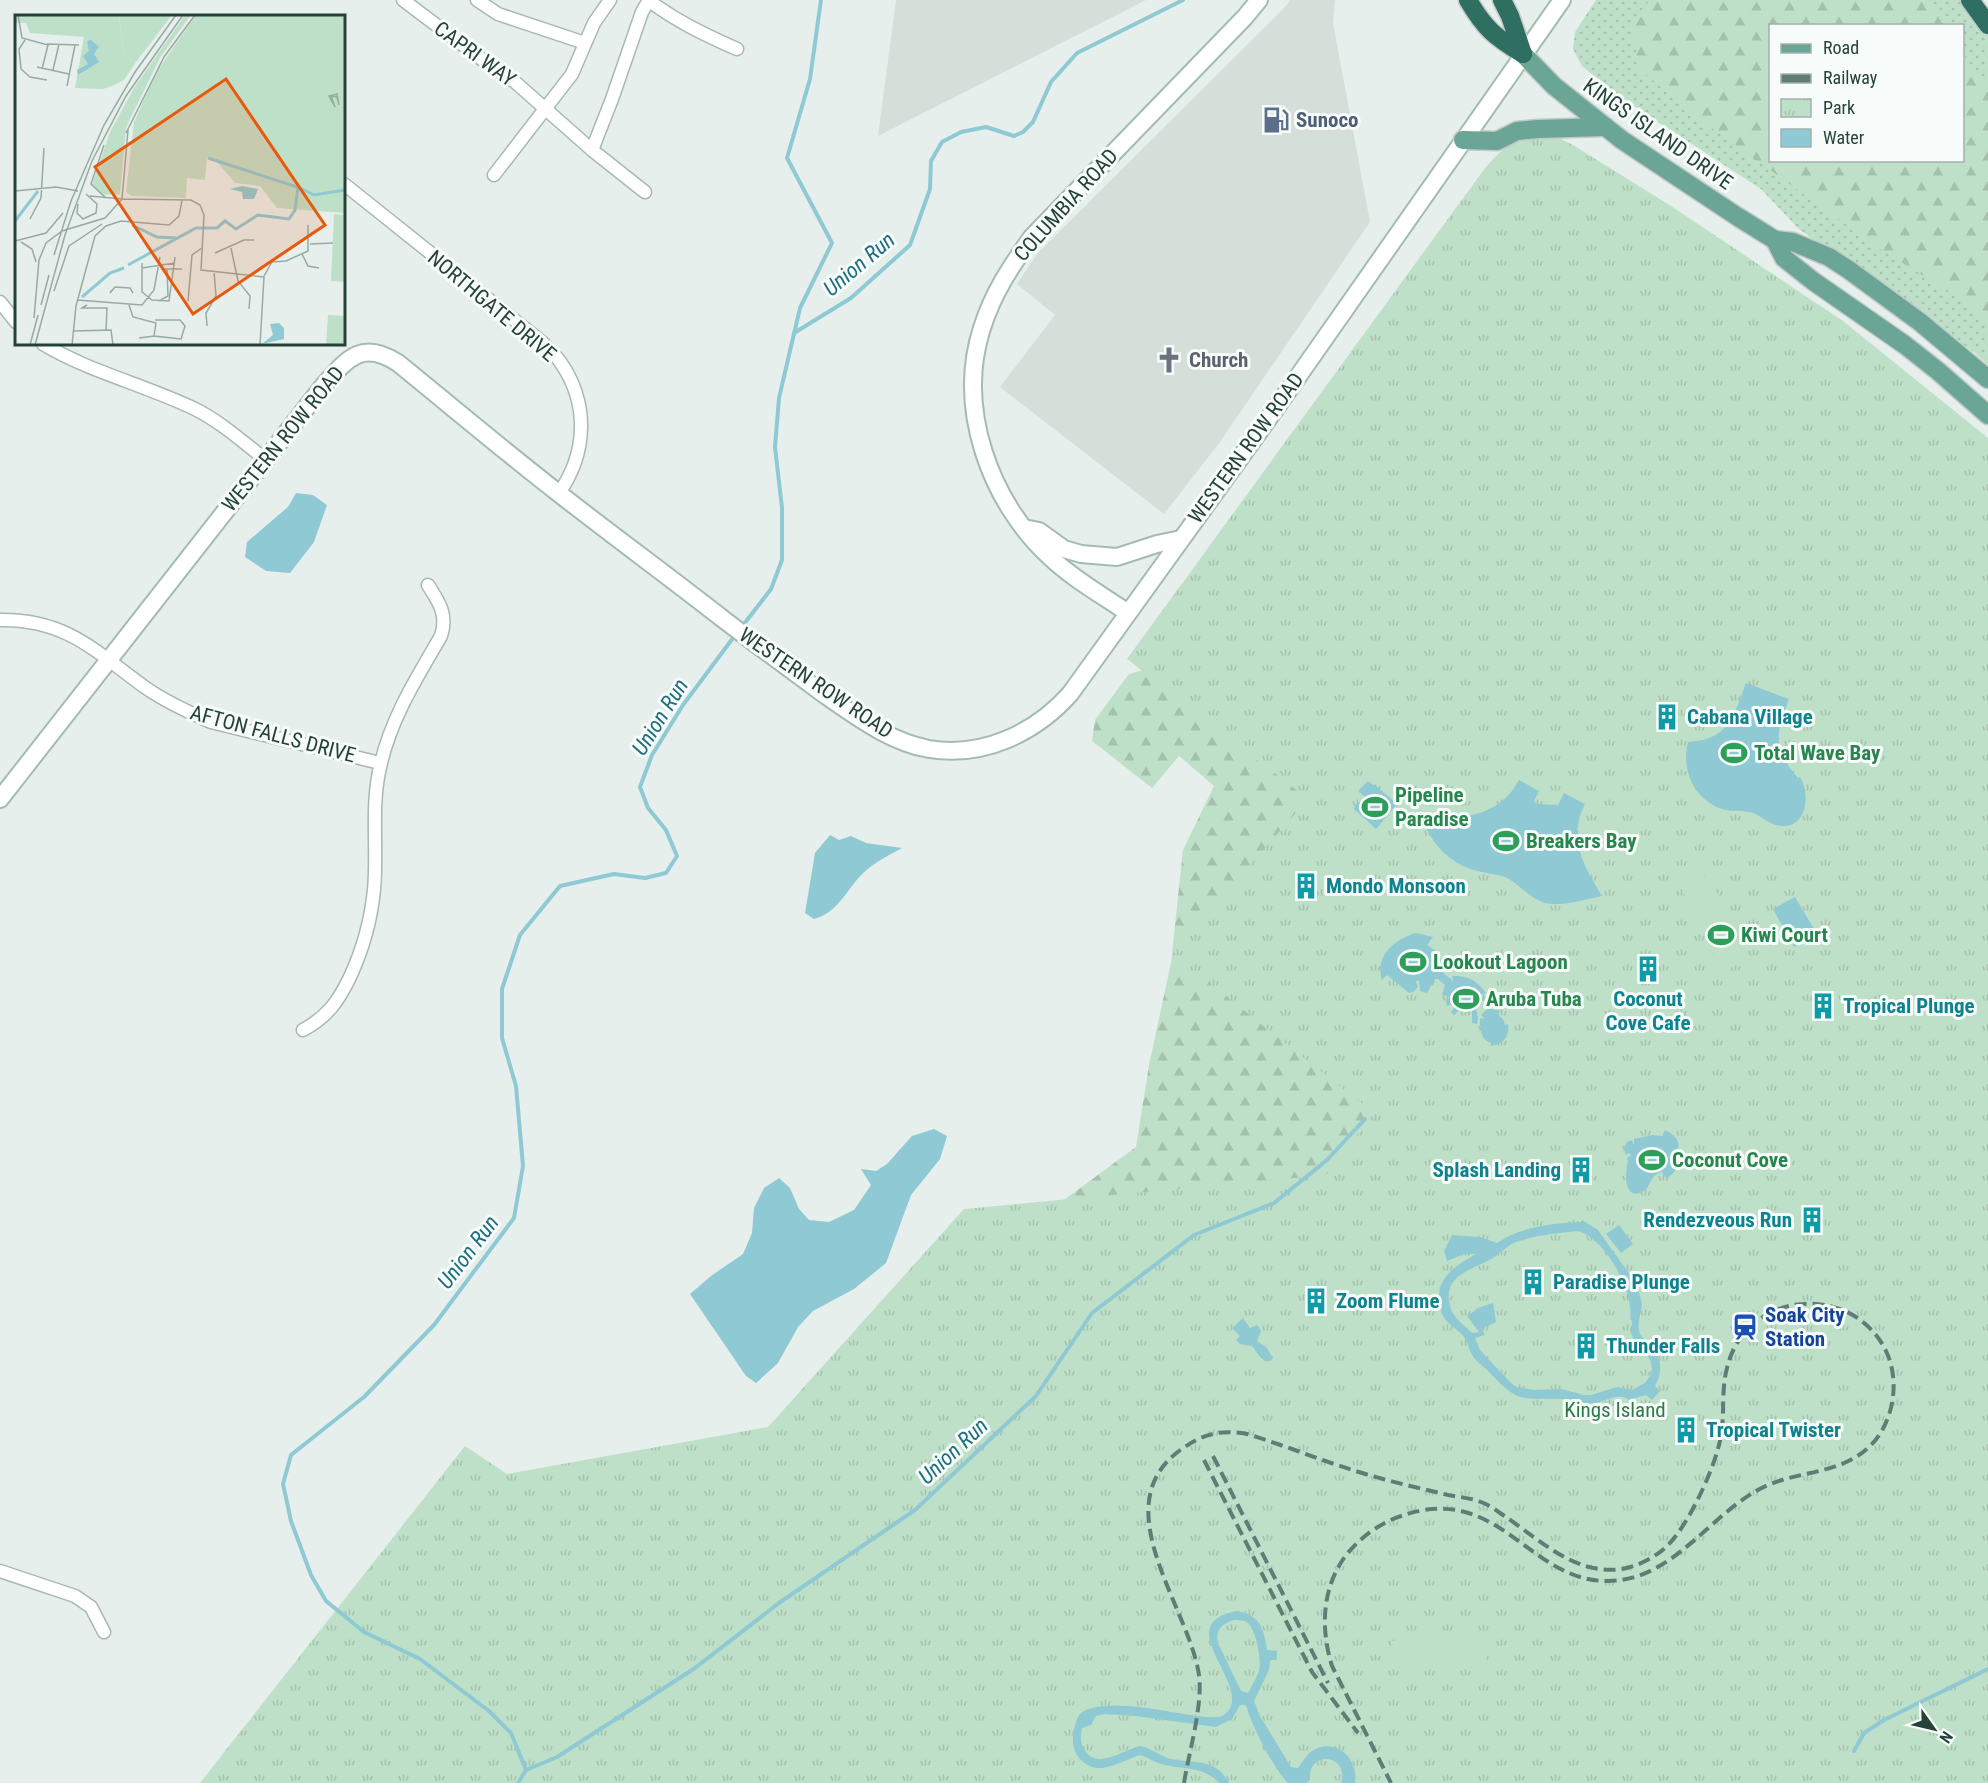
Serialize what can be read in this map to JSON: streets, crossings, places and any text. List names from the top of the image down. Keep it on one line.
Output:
{"streets":{"main road":["KINGS ISLAND DRIVE"],"street":["CAPRI WAY","COLUMBIA ROAD","NORTHGATE DRIVE","WESTERN ROW ROAD","AFTON FALLS DRIVE"]},"crossings":[["KINGS ISLAND DRIVE","WESTERN ROW ROAD"],["COLUMBIA ROAD","WESTERN ROW ROAD"],["NORTHGATE DRIVE","WESTERN ROW ROAD"],["WESTERN ROW ROAD","AFTON FALLS DRIVE"]],"water":["Union Run"],"parks":["Kings Island"],"places":{"fuel station":["Sunoco"],"church":["Church"],"building":["Cabana Village","Mondo Monsoon","Coconut Cove Cafe","Tropical Plunge","Splash Landing","Rendezveous Run","Paradise Plunge","Zoom Flume","Thunder Falls","Tropical Twister"],"sports":["Total Wave Bay","Pipeline Paradise","Breakers Bay","Kiwi Court","Lookout Lagoon","Aruba Tuba","Coconut Cove"],"station":["Soak City Station"]},"legend":["Road","Railway","Park","Water"],"north":"bottom right"}
